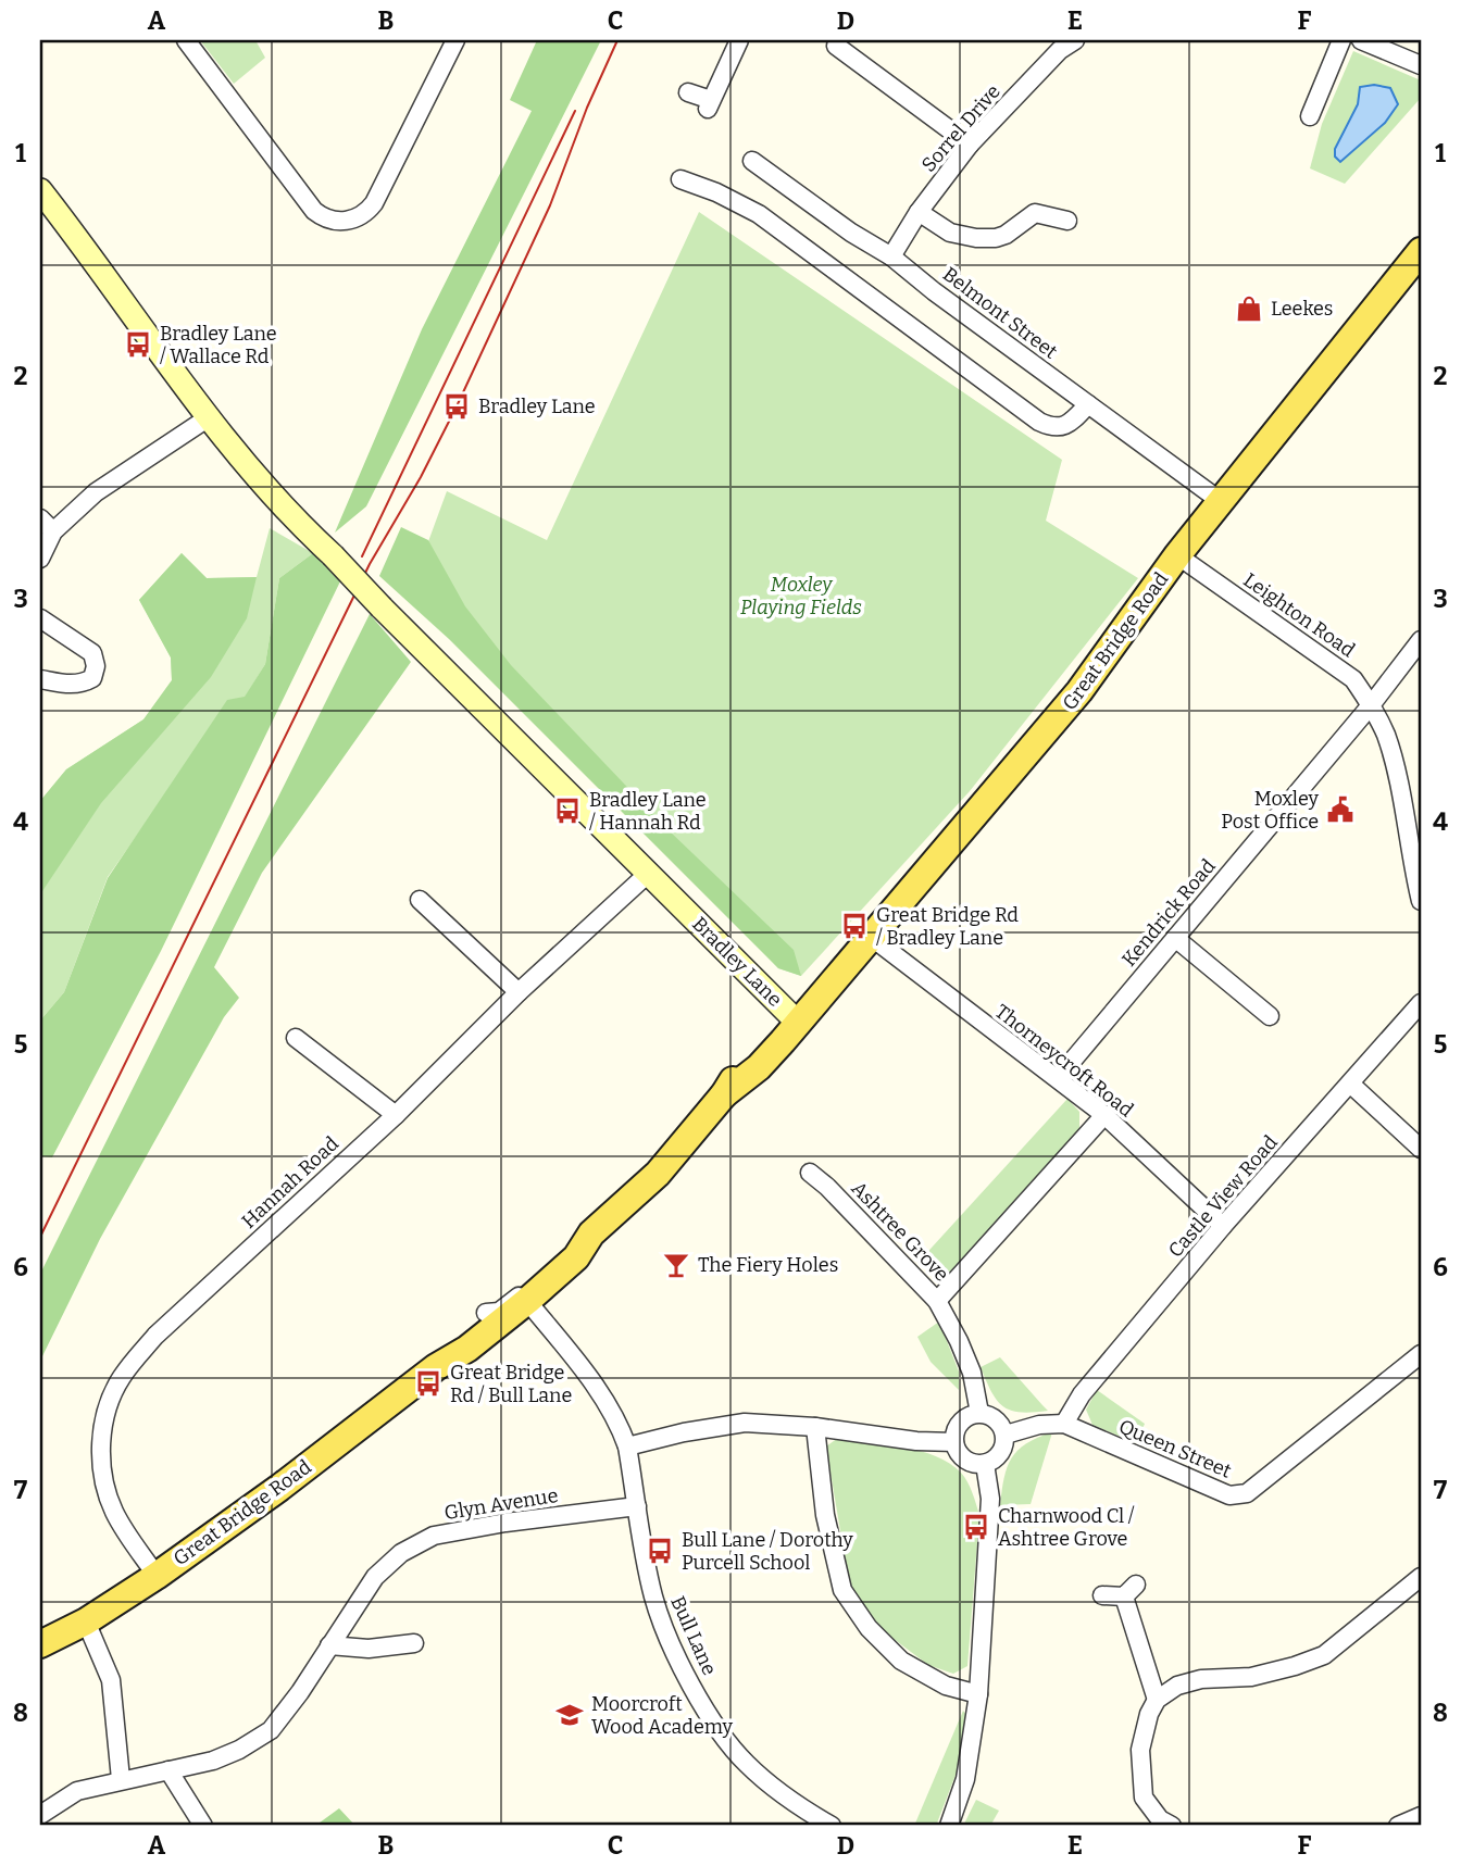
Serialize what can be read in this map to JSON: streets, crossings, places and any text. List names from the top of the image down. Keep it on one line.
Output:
{"streets":{"main road":["Great Bridge Road"],"street":["Sorrel Drive","Belmont Street","Leighton Road","Kendrick Road","Bradley Lane","Thorneycroft Road","Hannah Road","Castle View Road","Ashtree Grove","Queen Street","Glyn Avenue","Bull Lane"]},"crossings":[["Sorrel Drive","Belmont Street"],["Belmont Street","Great Bridge Road"],["Leighton Road","Great Bridge Road"],["Leighton Road","Kendrick Road"],["Great Bridge Road","Bradley Lane"],["Great Bridge Road","Thorneycroft Road"],["Great Bridge Road","Hannah Road"],["Great Bridge Road","Bull Lane"],["Kendrick Road","Thorneycroft Road"],["Bradley Lane","Hannah Road"],["Thorneycroft Road","Castle View Road"],["Castle View Road","Queen Street"],["Ashtree Grove","Queen Street"],["Glyn Avenue","Bull Lane"]],"parks":["Moxley Playing Fields"],"places":{"shop":["Leekes"],"bus stop":["Bradley Lane / Wallace Rd","Bradley Lane","Bradley Lane / Hannah Rd","Great Bridge Rd / Bradley Lane","Great Bridge Rd / Bull Lane","Charnwood Cl / Ashtree Grove","Bull Lane / Dorothy Purcell School"],"public building":["Moxley Post Office"],"bar":["The Fiery Holes"],"school or university":["Moorcroft Wood Academy"]},"grid":{"columns":["A","B","C","D","E","F"],"rows":["1","2","3","4","5","6","7","8"]}}
